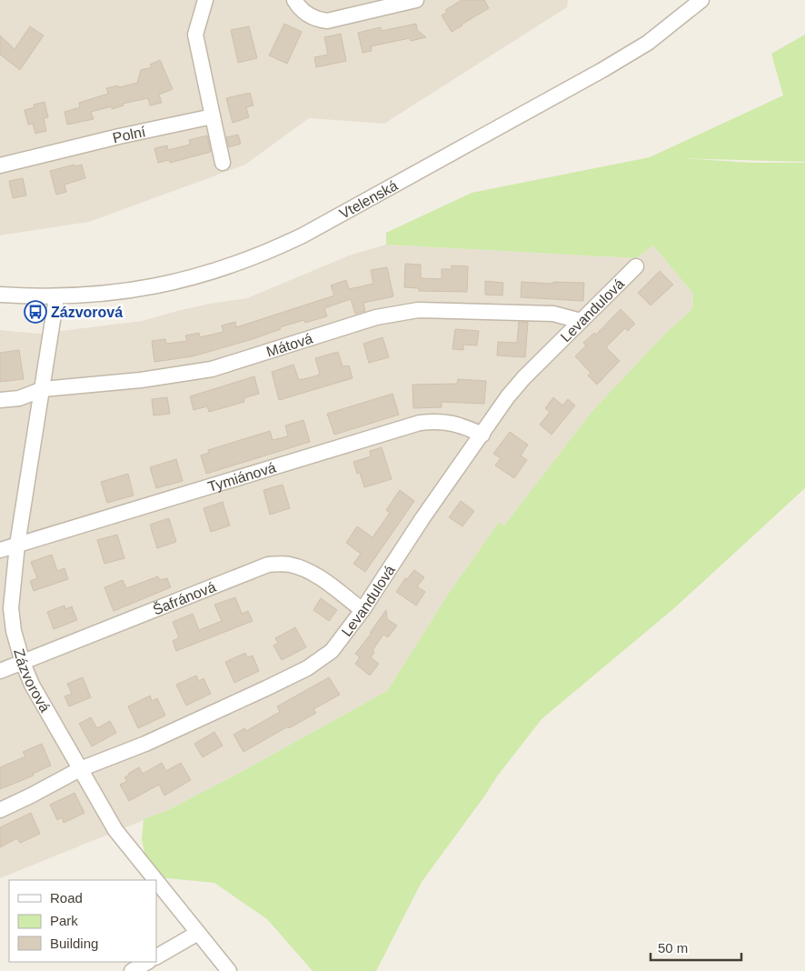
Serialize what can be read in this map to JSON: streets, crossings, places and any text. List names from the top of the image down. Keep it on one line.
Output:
{"streets":{"street":["Polní","Vtelenská","Levandulová","Mátová","Tymiánová","Šafránová","Zázvorová"]},"crossings":[["Vtelenská","Zázvorová"],["Levandulová","Mátová"],["Levandulová","Tymiánová"],["Levandulová","Šafránová"],["Levandulová","Zázvorová"],["Mátová","Zázvorová"],["Tymiánová","Zázvorová"],["Šafránová","Zázvorová"]],"places":{"bus stop":["Zázvorová"]},"legend":["Road","Park","Building"],"scale_bar":"50 m"}
